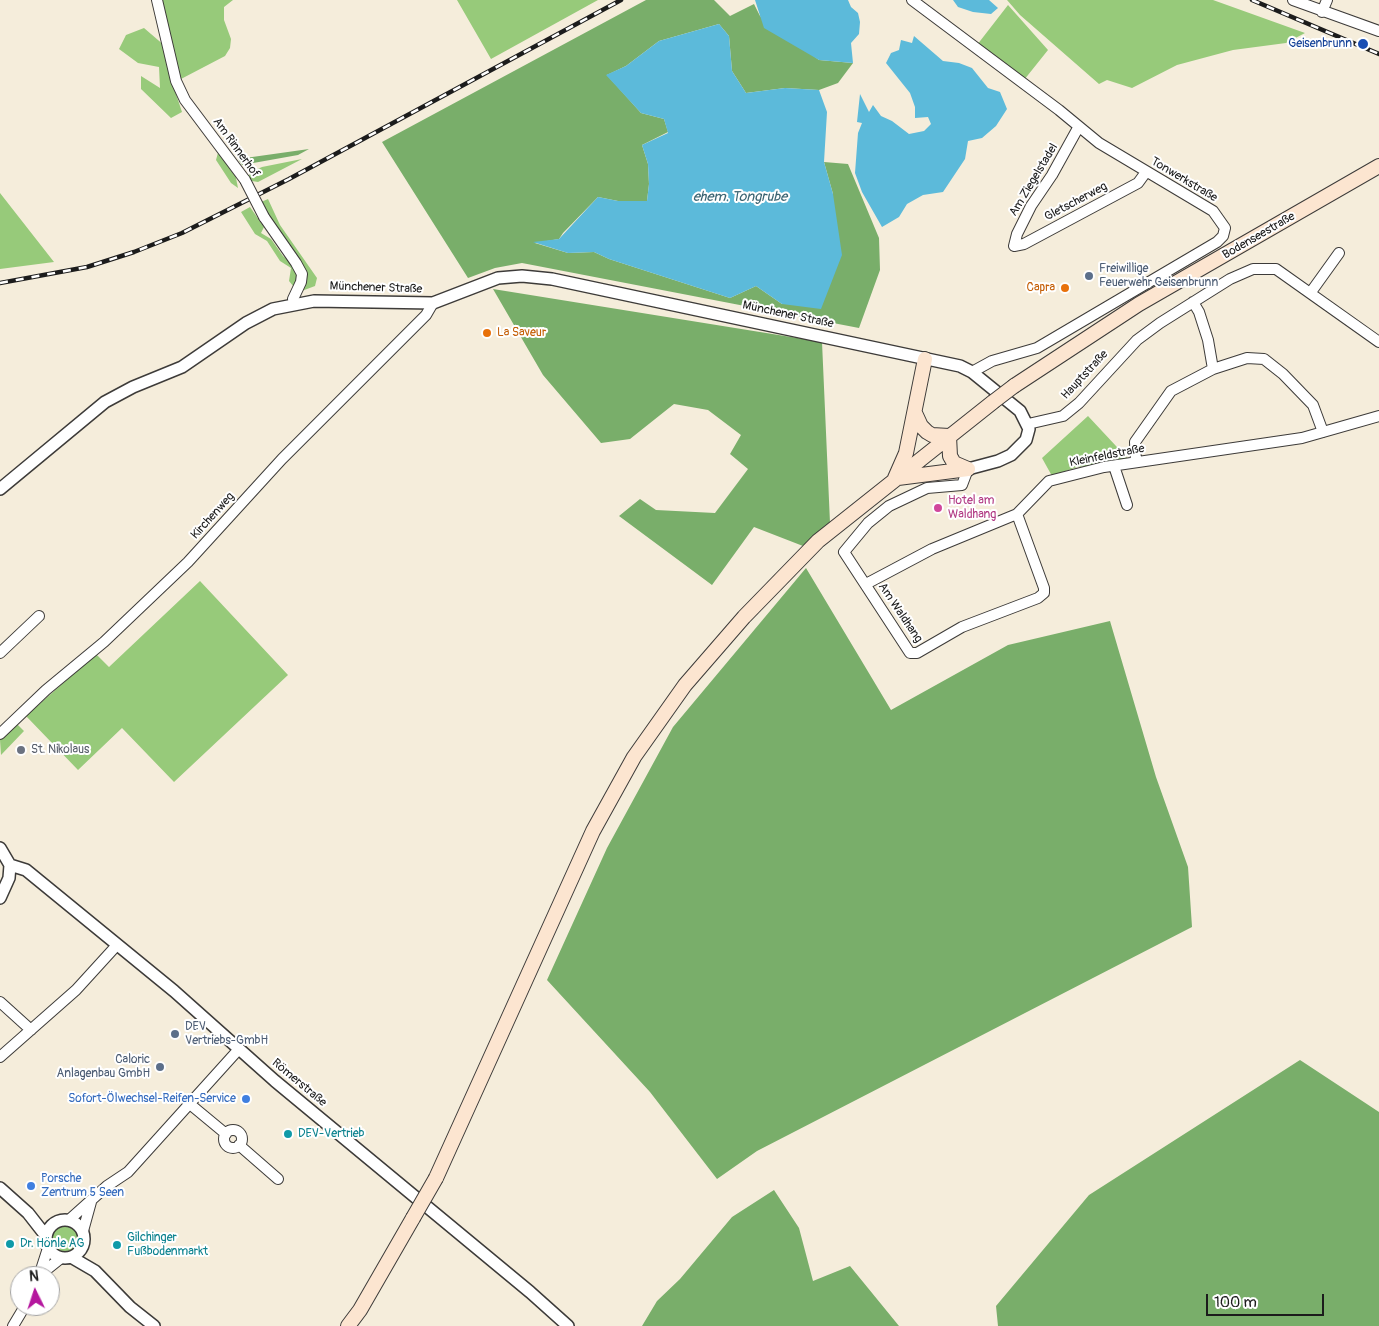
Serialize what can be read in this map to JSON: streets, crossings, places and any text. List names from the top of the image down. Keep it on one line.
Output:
{"streets":{"main road":["Bodenseestraße"],"street":["Am Rinnerhof","Am Ziegelstadel","Tonwerkstraße","Gletscherweg","Münchener Straße","Hauptstraße","Kleinfeldstraße","Kirchenweg","Am Waldhang","Römerstraße"]},"crossings":[["Am Rinnerhof","Münchener Straße"],["Am Ziegelstadel","Tonwerkstraße"],["Am Ziegelstadel","Gletscherweg"],["Tonwerkstraße","Gletscherweg"],["Tonwerkstraße","Münchener Straße"],["Münchener Straße","Kirchenweg"],["Kleinfeldstraße","Am Waldhang"]],"water":["ehem. Tongrube"],"places":["Geisenbrunn","Freiwillige Feuerwehr Geisenbrunn","Capra","La Saveur","Hotel am Waldhang","St. Nikolaus","DEV Vertriebs-GmbH","Caloric Anlagenbau GmbH","Sofort-Ölwechsel-Reifen-Service","DEV-Vertrieb","Porsche Zentrum 5 Seen","Dr. Hönle AG","Gilchinger Fußbodenmarkt"],"scale_bar":"100 m","north":"top"}
